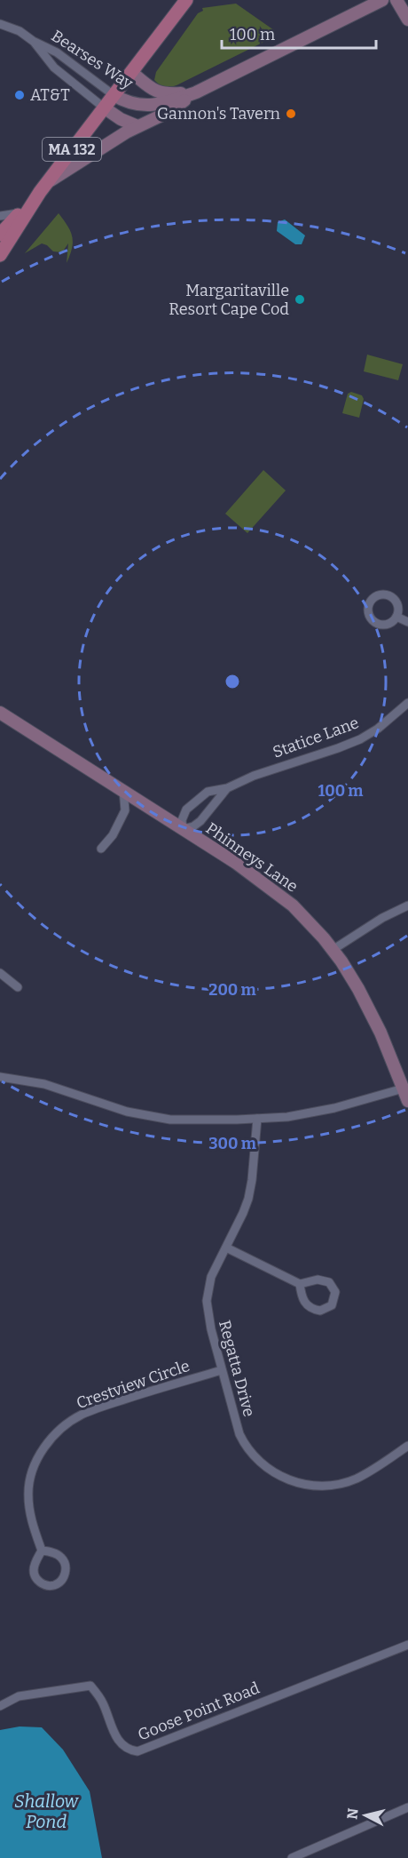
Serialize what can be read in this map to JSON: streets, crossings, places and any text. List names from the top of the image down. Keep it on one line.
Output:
{"streets":{"main road":["Bearses Way","MA 132","Phinneys Lane"],"street":["Statice Lane","Regatta Drive","Crestview Circle","Goose Point Road"]},"crossings":[["Bearses Way","MA 132"],["Statice Lane","Phinneys Lane"],["Regatta Drive","Crestview Circle"]],"water":["Shallow Pond"],"places":["AT&T","Gannon's Tavern","Margaritaville Resort Cape Cod"],"scale_bar":"100 m","north":"left","rings":["100 m","200 m","300 m"]}
